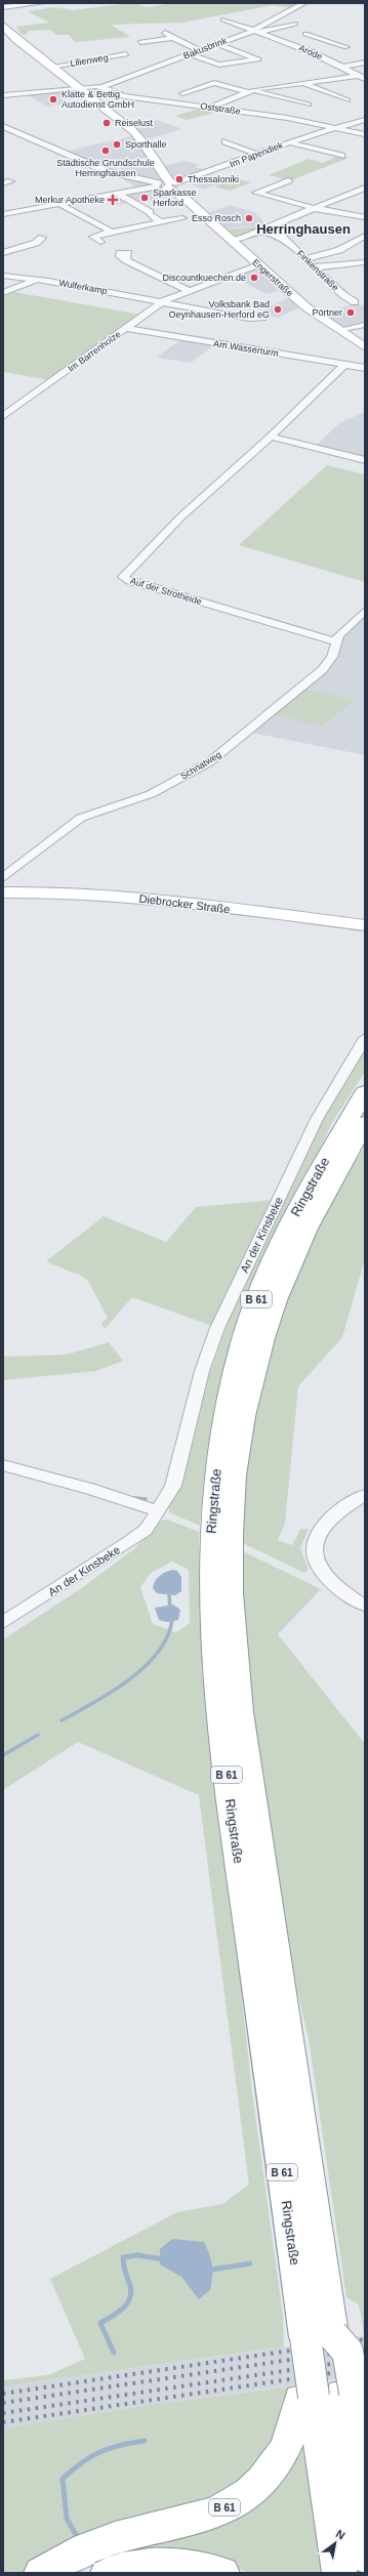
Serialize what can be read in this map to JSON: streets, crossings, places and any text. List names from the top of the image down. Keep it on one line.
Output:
{"streets":{"highway":["Ringstraße","B 61"],"main road":["Engerstraße","Diebrocker Straße"],"street":["Bakusbrink","Arode","Lilienweg","Oststraße","Im Papendiek","Finkenstraße","Wulferkamp","Am Wasserturm","Im Barrenholze","Auf der Strotheide","Schnatweg","An der Kinsbeke"]},"crossings":[["Bakusbrink","Arode"],["Bakusbrink","Oststraße"],["Lilienweg","Engerstraße"],["Oststraße","Im Papendiek"],["Oststraße","Engerstraße"],["Im Papendiek","Engerstraße"],["Engerstraße","Im Barrenholze"],["Wulferkamp","Im Barrenholze"],["Am Wasserturm","Im Barrenholze"],["Am Wasserturm","Auf der Strotheide"],["Auf der Strotheide","Schnatweg"],["Ringstraße","B 61"]],"districts":["Herringhausen"],"places":{"other":["Klatte & Bettig Autodienst GmbH","Reiselust","Sporthalle","Städtische Grundschule Herringhausen","Thessaloniki","Sparkasse Herford","Esso Rosch","Discountkuechen.de","Volksbank Bad Oeynhausen-Herford eG","Pörtner"],"health":["Merkur Apotheke"]},"north":"top right"}
